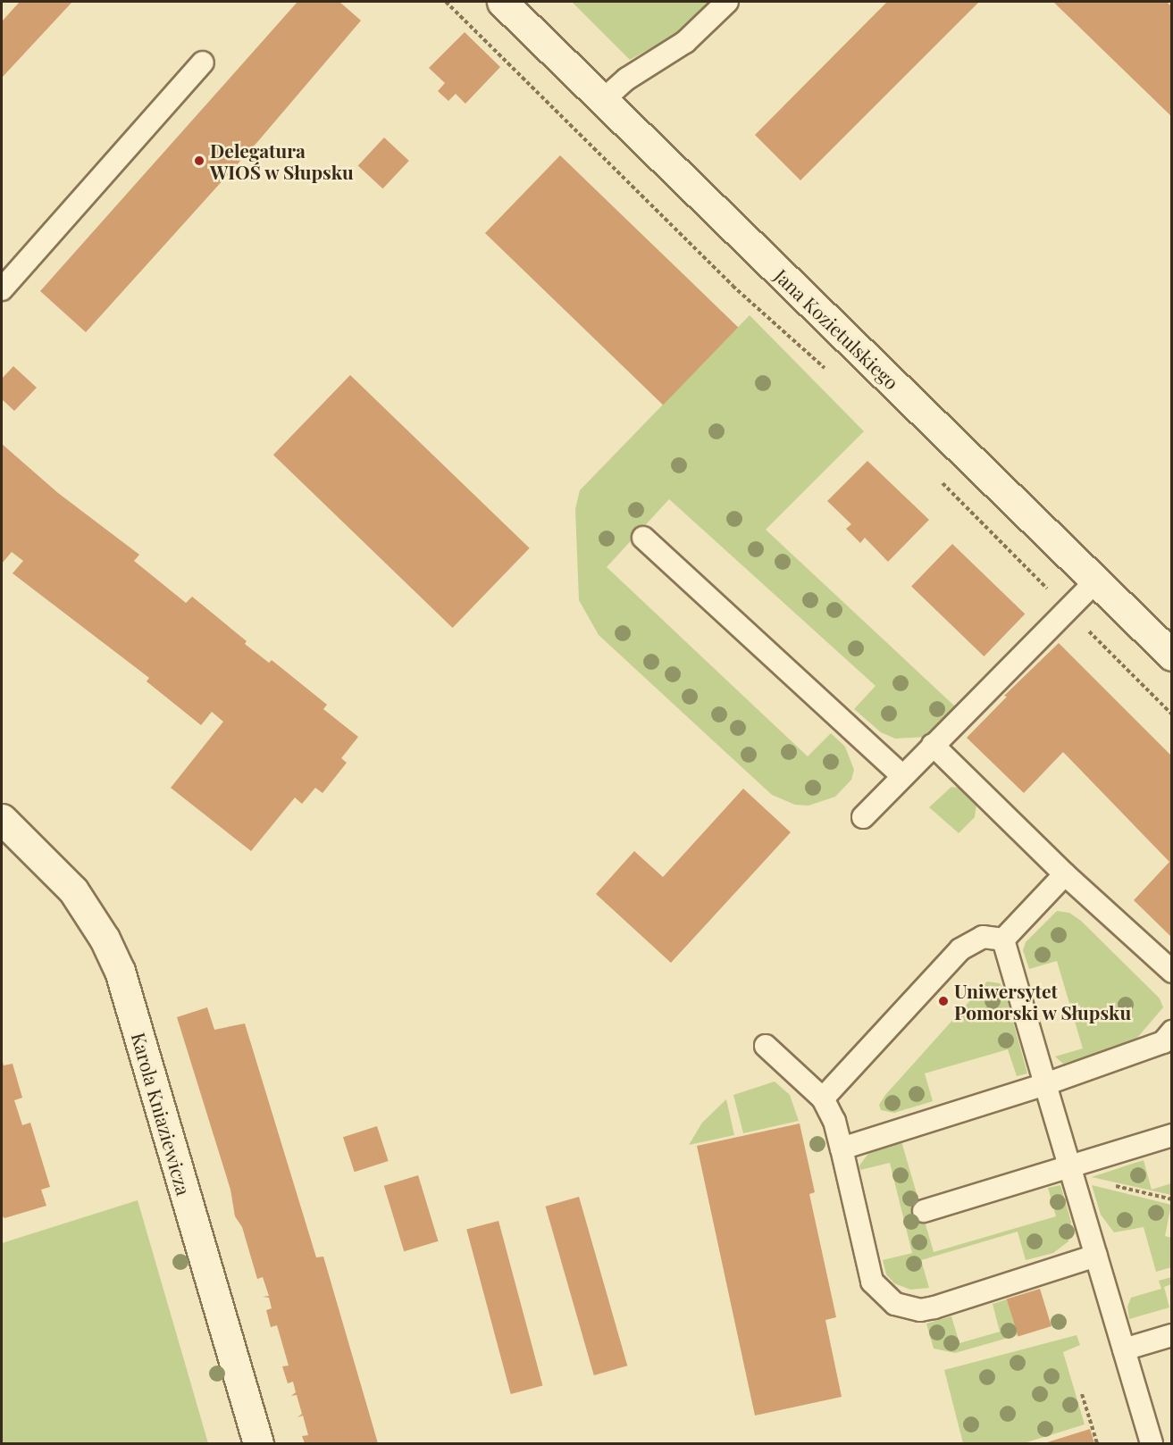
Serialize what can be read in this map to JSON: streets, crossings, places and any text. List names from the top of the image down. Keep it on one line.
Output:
{"streets":{"street":["Jana Kozietulskiego","Karola Kniaziewicza"]},"places":["Delegatura WIOŚ w Słupsku","Uniwersytet Pomorski w Słupsku"]}
